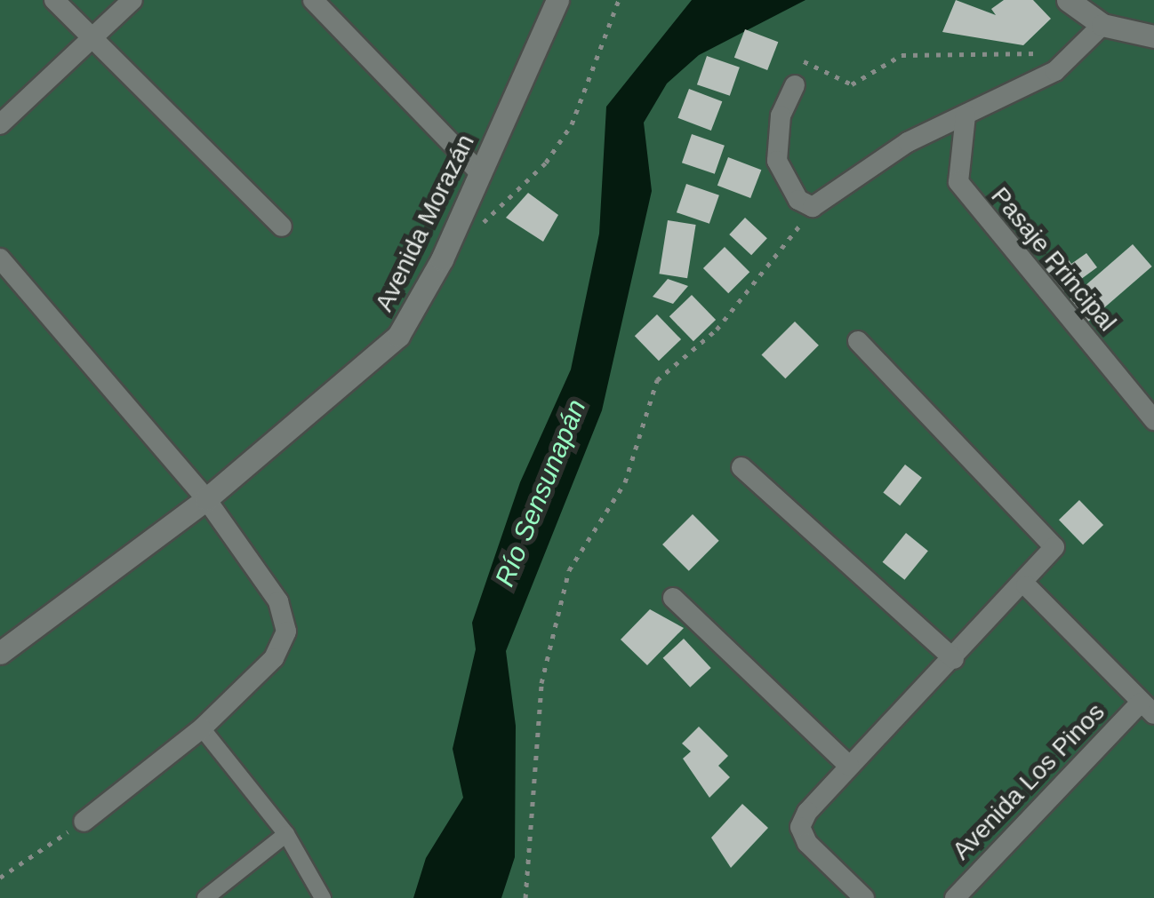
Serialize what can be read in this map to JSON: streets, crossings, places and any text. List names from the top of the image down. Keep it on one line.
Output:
{"streets":{"main road":["Avenida Morazán"],"street":["Pasaje Principal","Avenida Los Pinos"]},"water":["Río Sensunapán"]}
